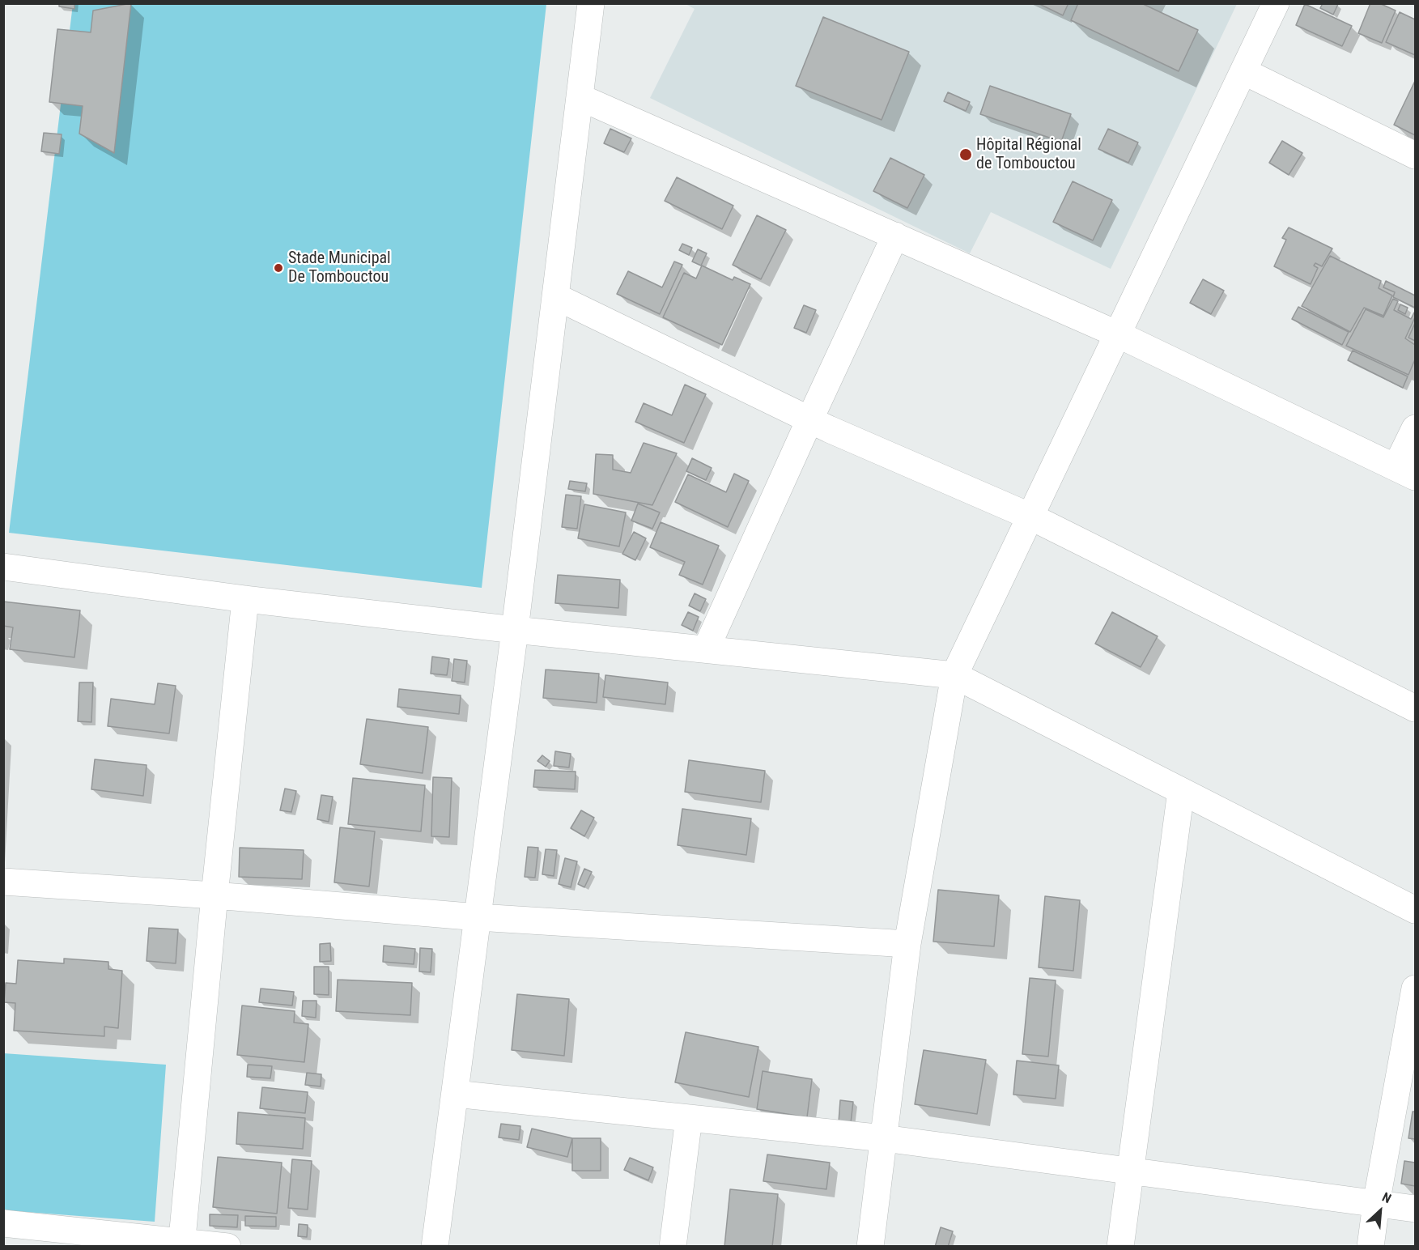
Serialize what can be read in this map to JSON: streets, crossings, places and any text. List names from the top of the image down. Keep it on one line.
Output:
{"places":["Hôpital Régional de Tombouctou","Stade Municipal De Tombouctou"],"north":"top right"}
